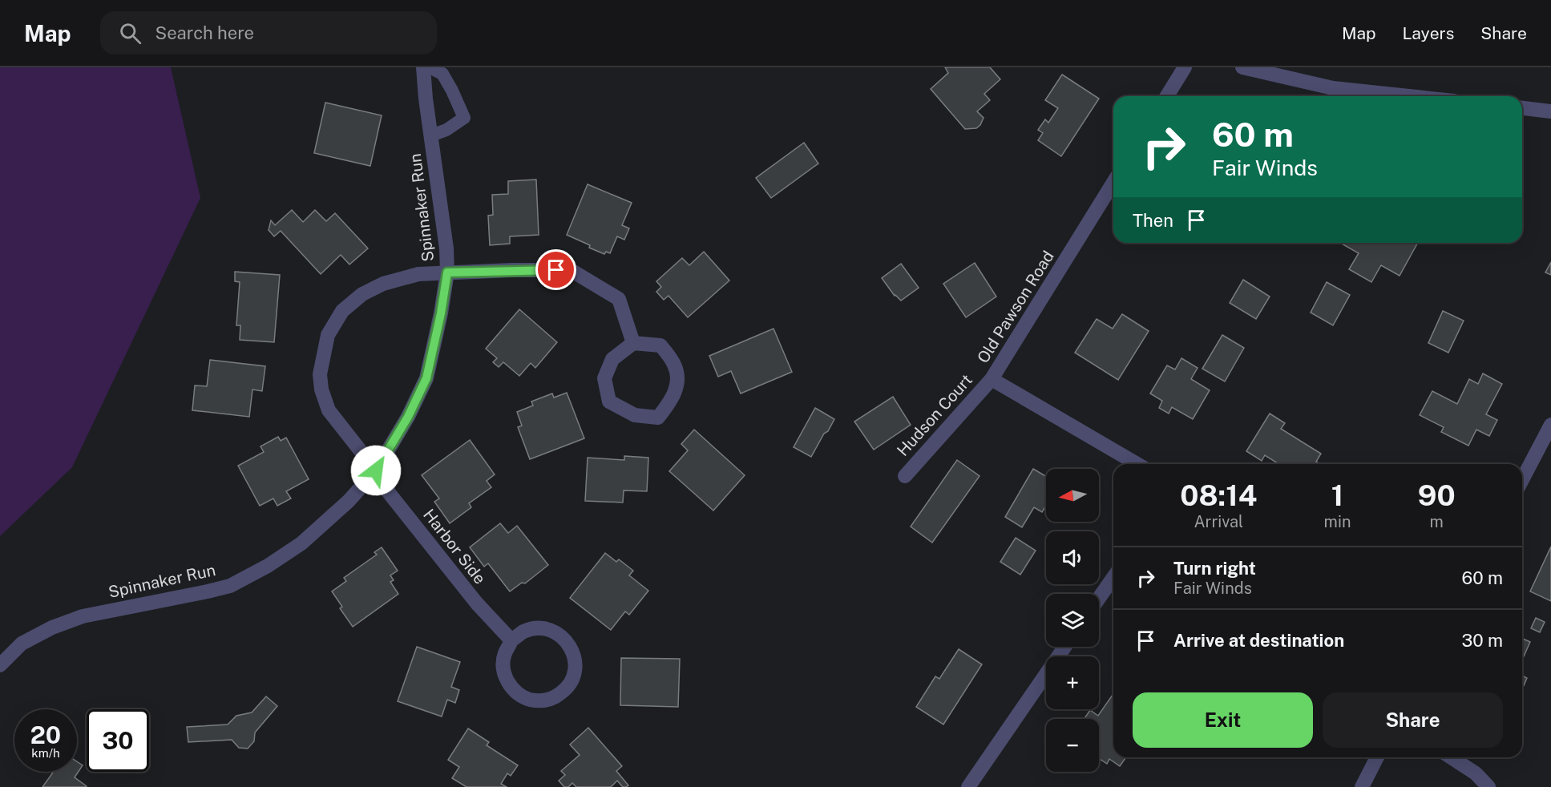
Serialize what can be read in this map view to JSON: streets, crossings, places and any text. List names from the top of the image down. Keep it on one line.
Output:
{"streets":{"street":["Spinnaker Run","Old Pawson Road","Hudson Court","Harbor Side"]},"crossings":[["Spinnaker Run","Harbor Side"],["Old Pawson Road","Hudson Court"]],"north":"left","page":{"header":"Map","search":"Search here","nav":["Map","Layers","Share"],"turn":["60 m","Fair Winds"],"then":"Then","eta":["08:14","Arrival","1","min","90","m"],"map_buttons":["+","−"],"list":[{"name":"Turn right","note":"Fair Winds","value":"60 m"},{"name":"Arrive at destination","value":"30 m"}],"buttons":["Exit","Share"],"speed":"20 km/h","limit":"30"}}
